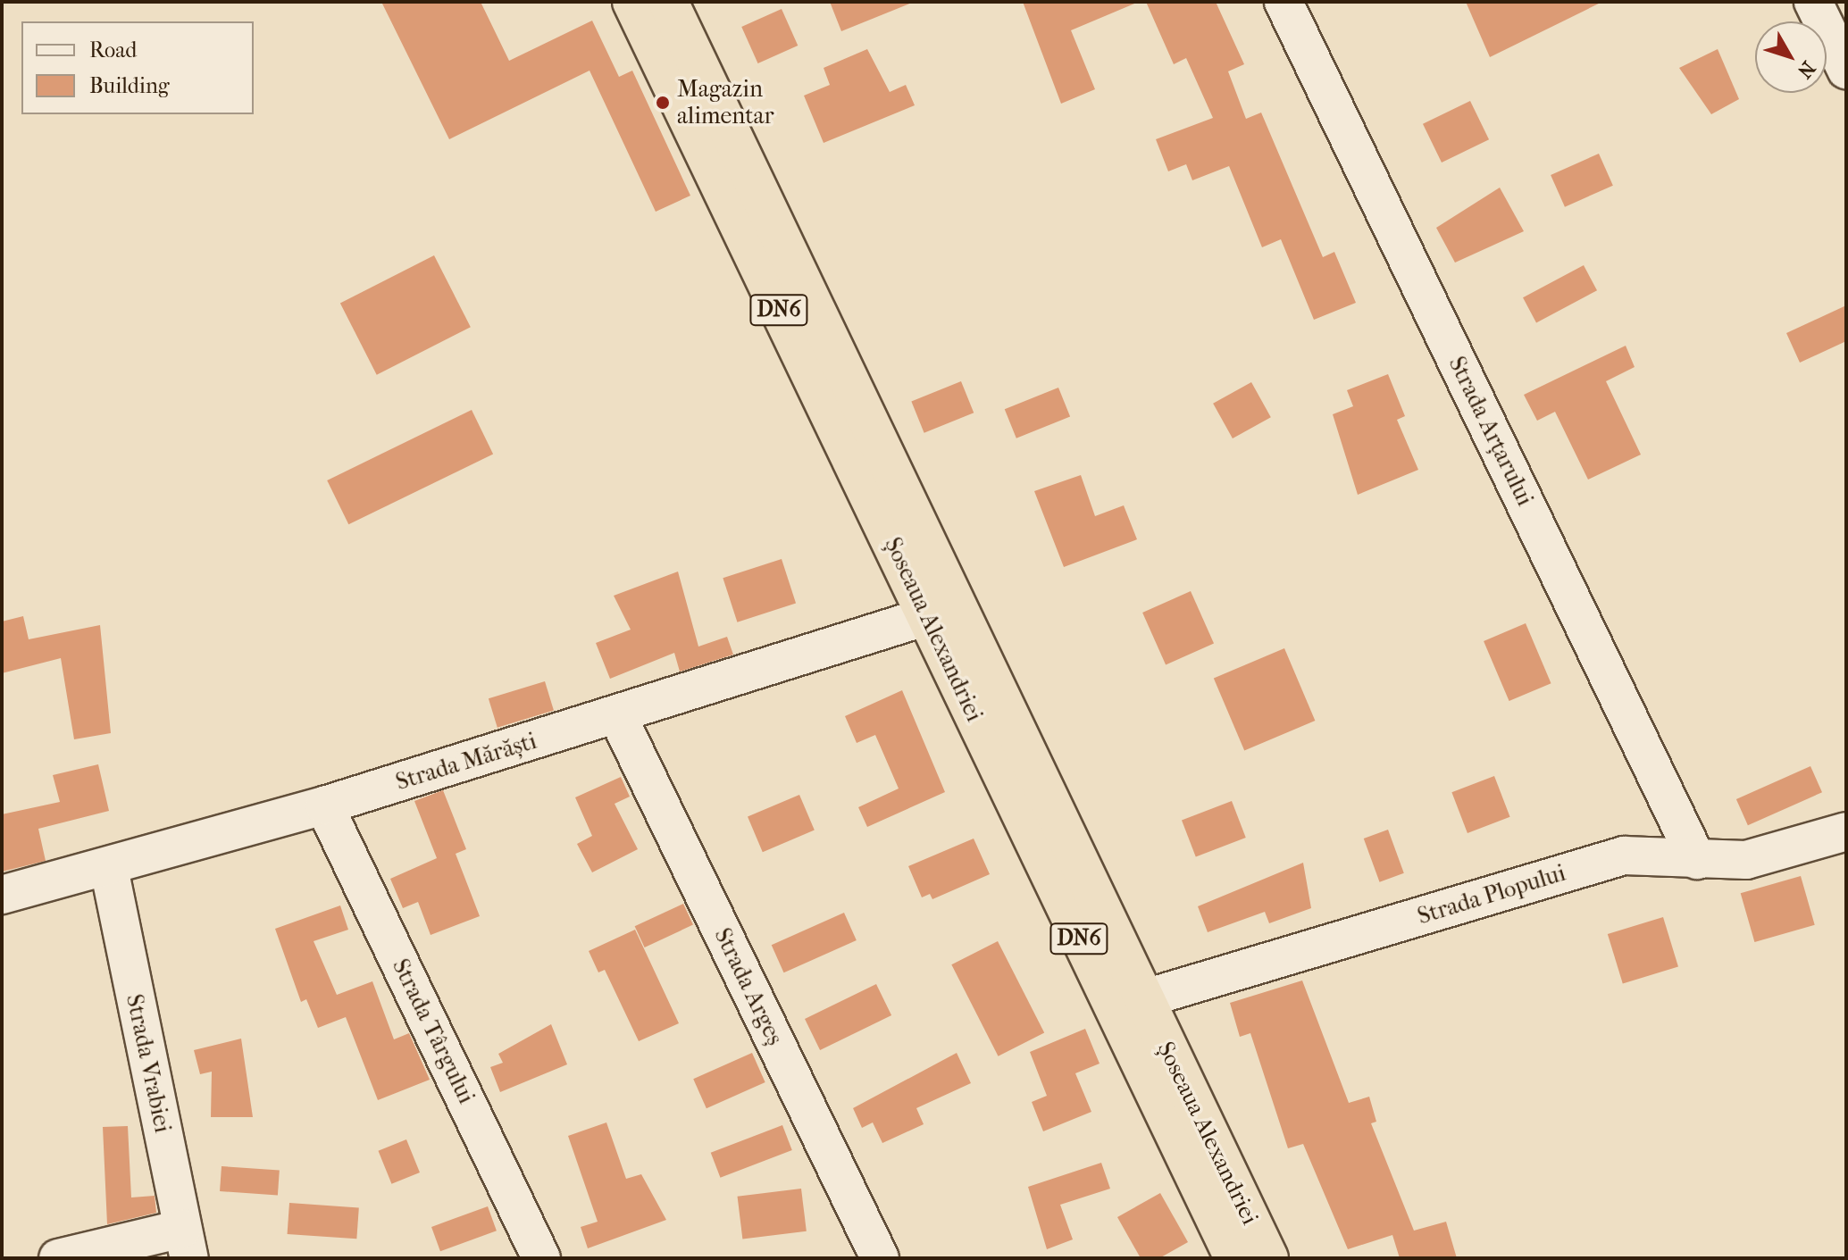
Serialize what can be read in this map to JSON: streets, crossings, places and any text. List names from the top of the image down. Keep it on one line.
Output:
{"streets":{"highway":["DN6","Șoseaua Alexandriei"],"street":["Strada Arțarului","Strada Mărăști","Strada Plopului","Strada Argeș","Strada Târgului","Strada Vrabiei"]},"crossings":[["Strada Arțarului","Strada Plopului"],["Șoseaua Alexandriei","Strada Mărăști"],["Șoseaua Alexandriei","Strada Plopului"],["Strada Mărăști","Strada Argeș"],["Strada Mărăști","Strada Târgului"],["Strada Mărăști","Strada Vrabiei"]],"places":["Magazin alimentar"],"legend":["Road","Building"],"north":"bottom right"}
